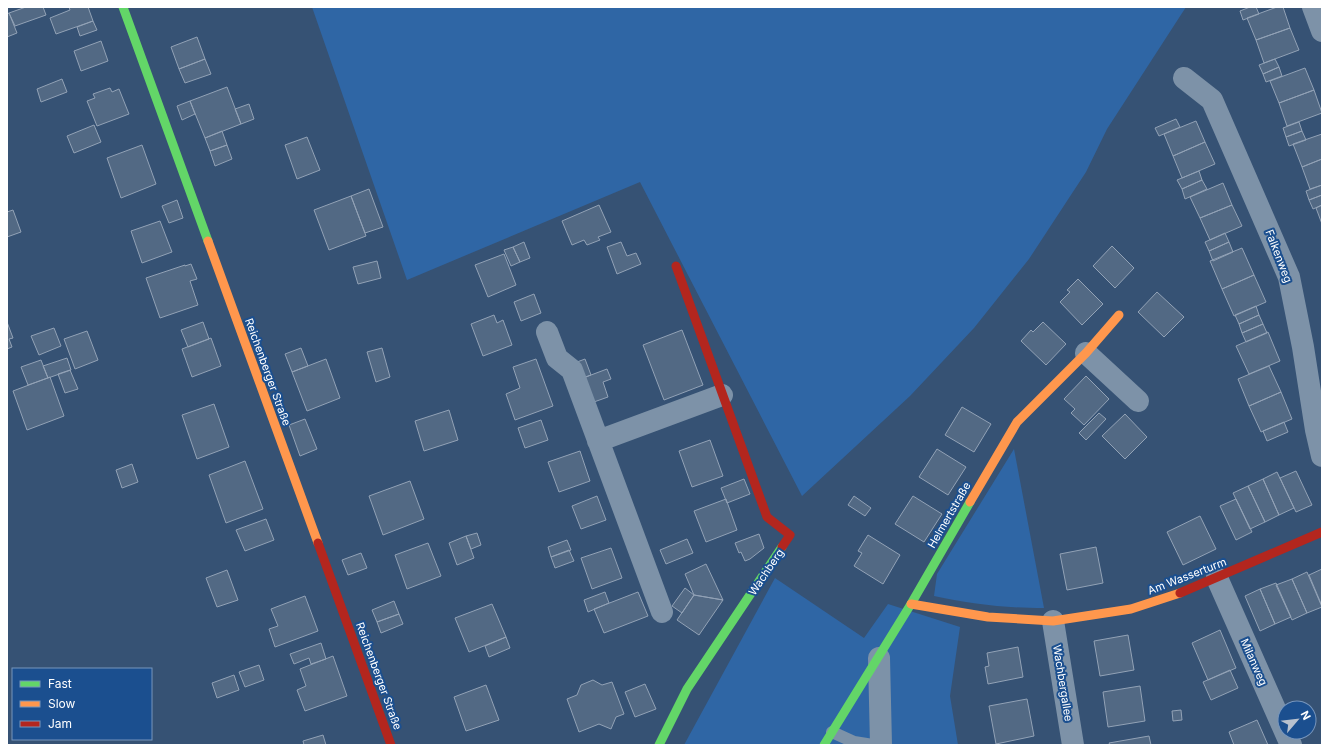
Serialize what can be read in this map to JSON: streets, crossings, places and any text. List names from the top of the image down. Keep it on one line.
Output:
{"streets":{"street":["Falkenweg","Reichenberger Straße","Helmertstraße","Wachberg","Am Wasserturm","Milanweg","Wachbergallee"]},"crossings":[["Helmertstraße","Am Wasserturm"],["Am Wasserturm","Milanweg"],["Am Wasserturm","Wachbergallee"]],"legend":["Fast","Slow","Jam"],"north":"top right"}
